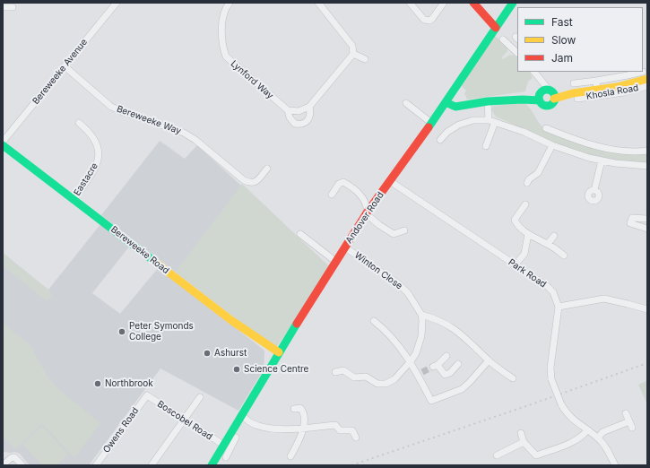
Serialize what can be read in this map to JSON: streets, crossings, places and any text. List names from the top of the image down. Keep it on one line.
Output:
{"streets":{"main road":["Andover Road","Bereweeke Road"],"street":["Bereweeke Avenue","Lynford Way","Khosla Road","Bereweeke Way","Eastacre","Winton Close","Park Road","Boscobel Road","Owens Road"]},"crossings":[["Bereweeke Avenue","Bereweeke Way"],["Eastacre","Bereweeke Road"],["Andover Road","Bereweeke Road"],["Andover Road","Winton Close"],["Andover Road","Park Road"],["Andover Road","Boscobel Road"],["Boscobel Road","Owens Road"]],"places":["Peter Symonds College","Ashurst","Science Centre","Northbrook"],"legend":["Fast","Slow","Jam"]}
